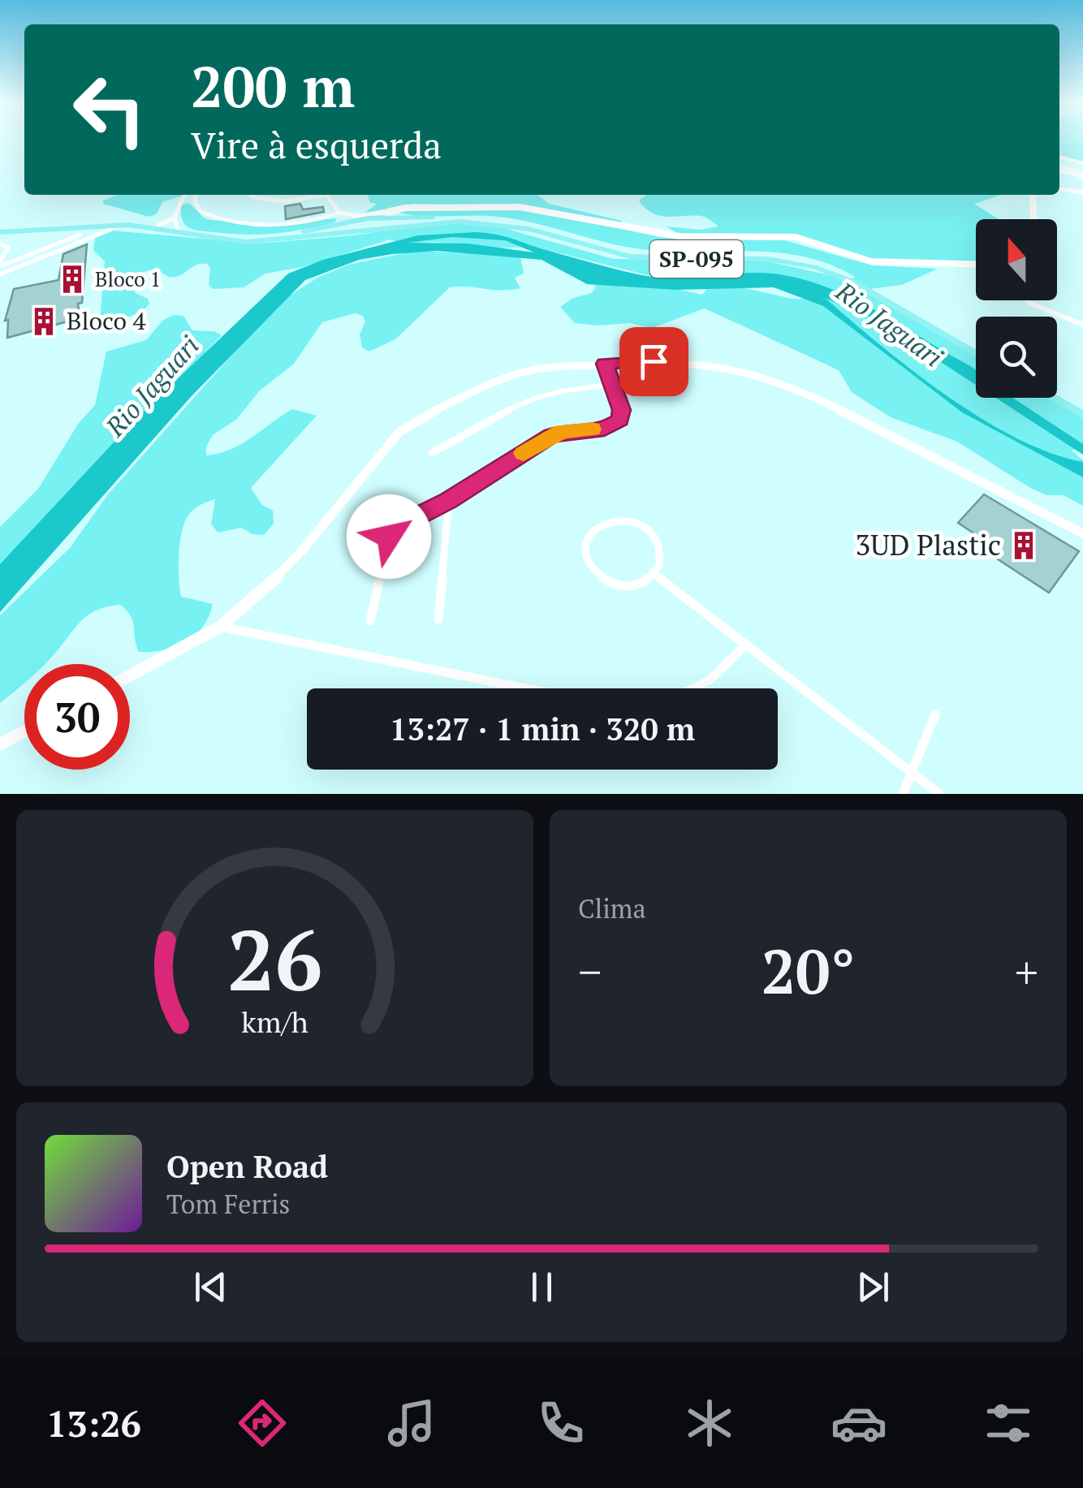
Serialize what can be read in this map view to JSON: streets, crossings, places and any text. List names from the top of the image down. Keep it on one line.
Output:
{"streets":{"main road":["SP-095"]},"water":["Rio Jaguari"],"places":{"building":["Bloco 1","Bloco 4","3UD Plastic"]},"north":"top","page":{"turn":["200 m","Vire à esquerda"],"limit":"30","trip":"13:27 · 1 min · 320 m","tile":"Clima","heat":["−","20°","+"],"song":["Open Road","Tom Ferris"],"tabs":"13:26","gauge":["26","km/h"]}}
